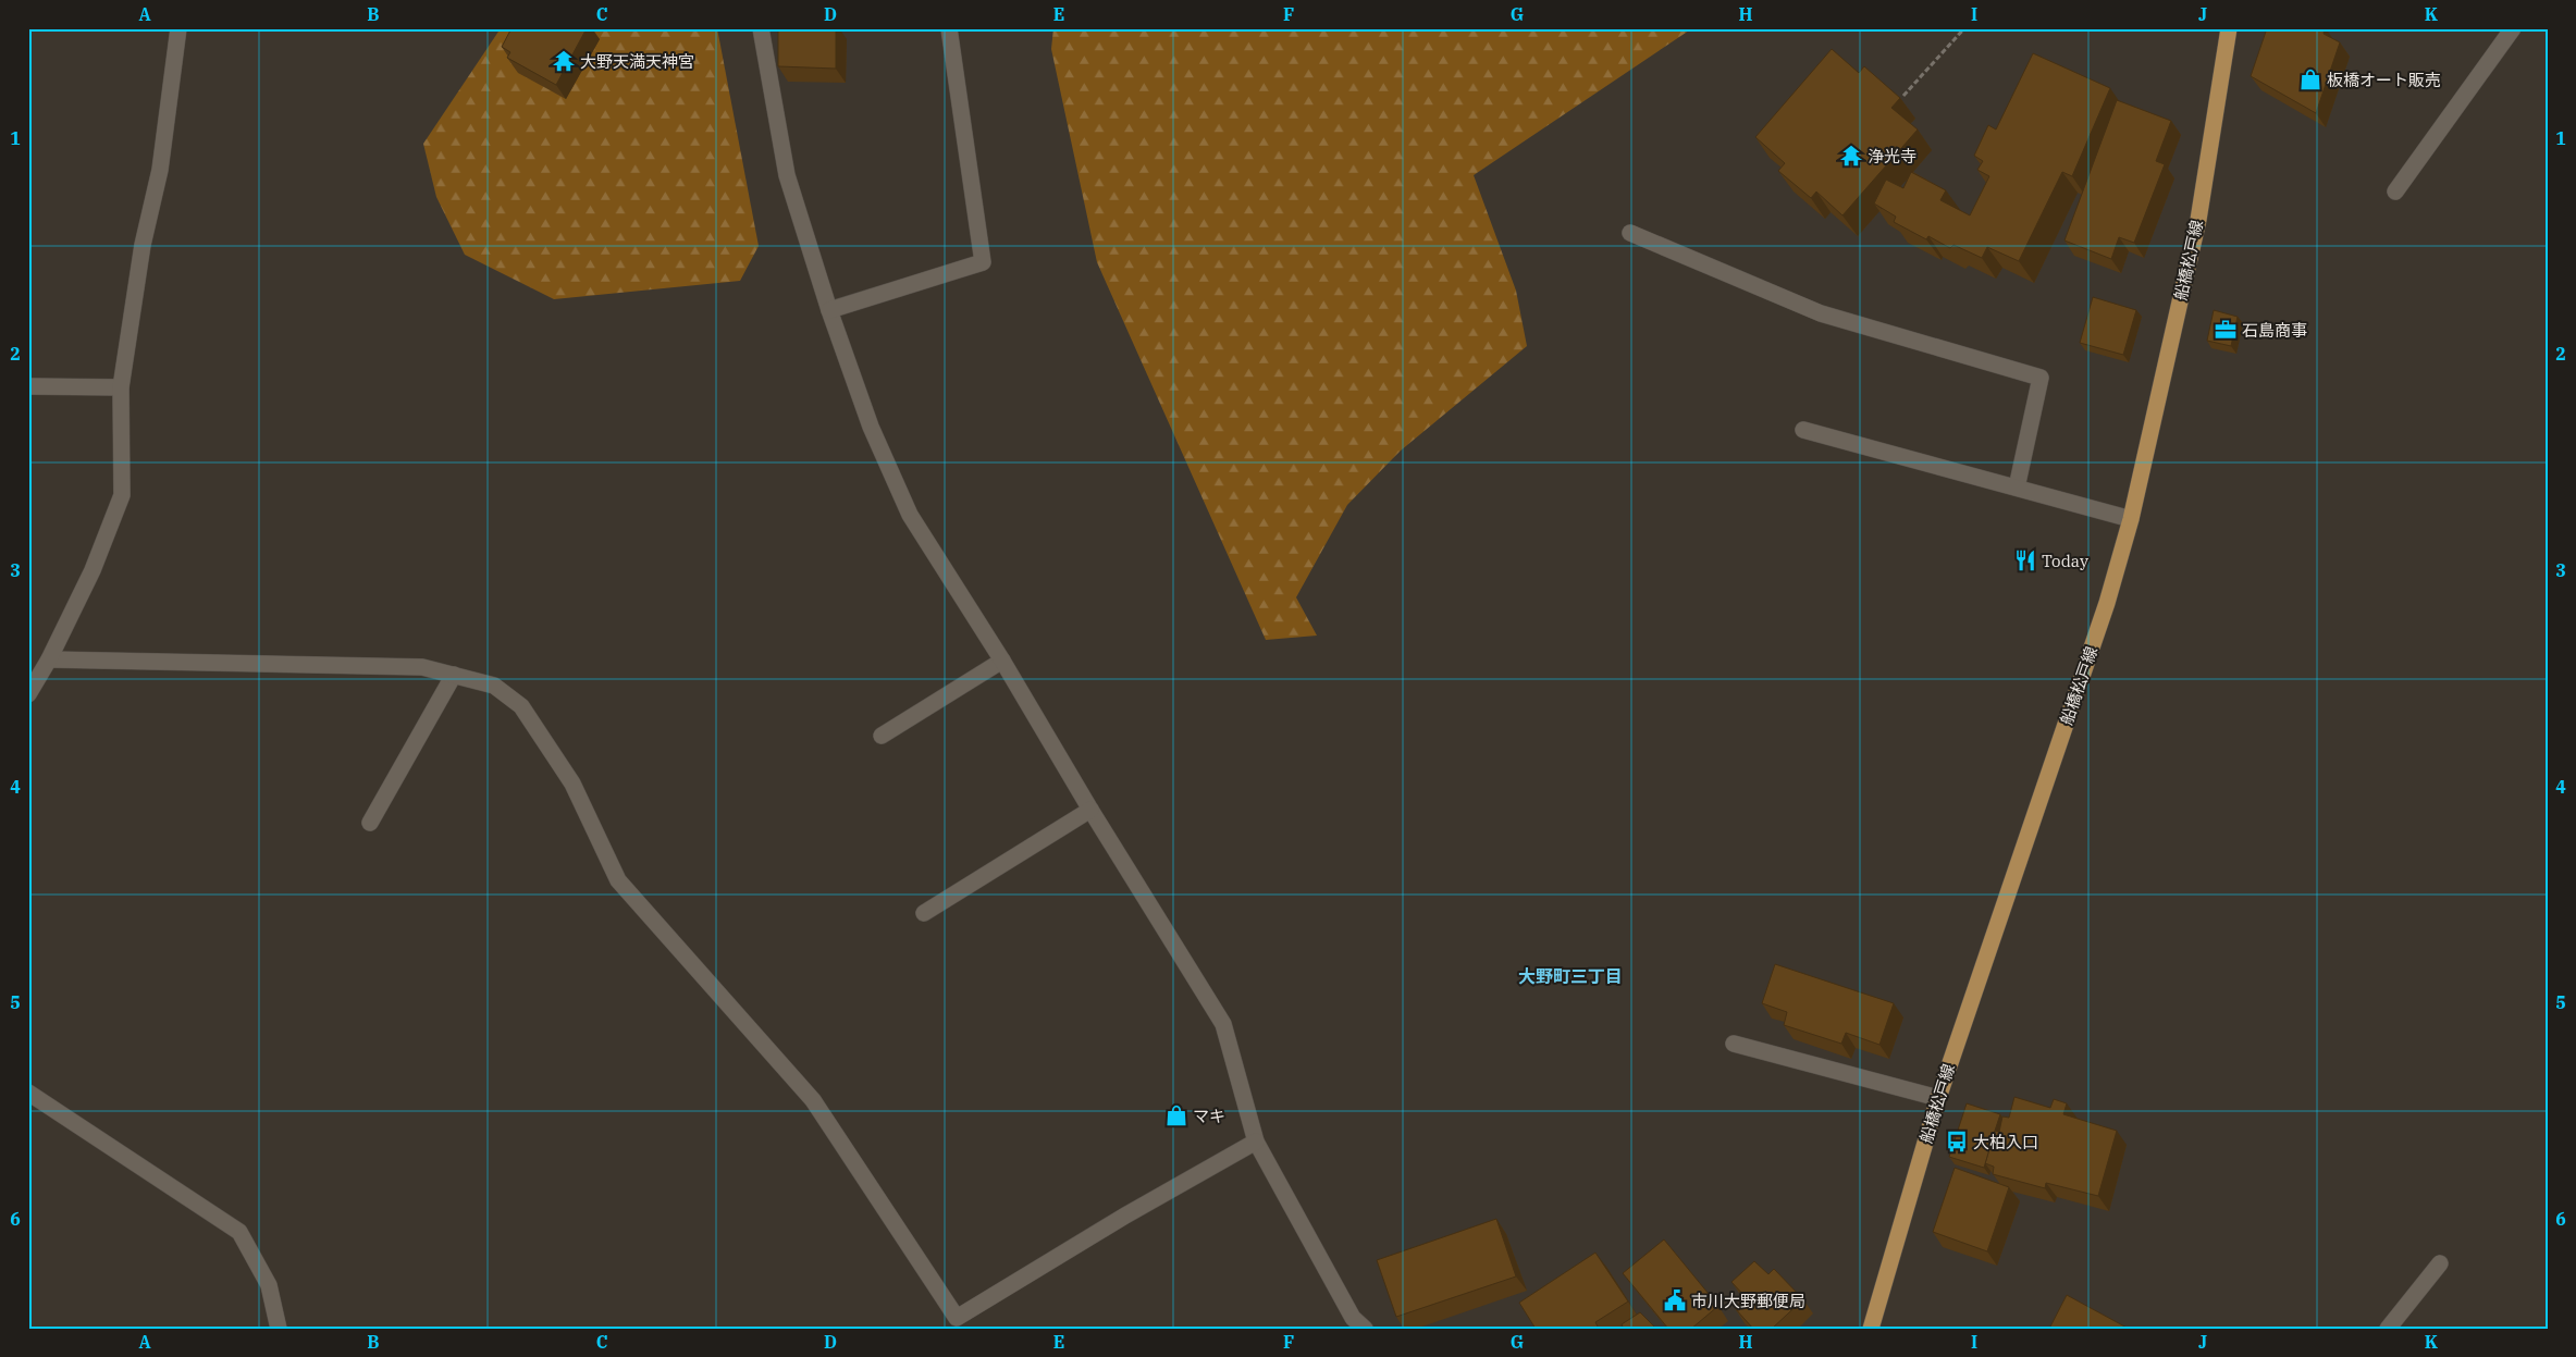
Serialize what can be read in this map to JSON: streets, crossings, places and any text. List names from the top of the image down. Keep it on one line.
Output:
{"streets":{"main road":["船橋松戸線"]},"districts":["大野町三丁目"],"places":{"temple":["大野天満天神宮","浄光寺"],"shop":["板橋オート販売","マキ"],"office":["石島商事"],"restaurant":["Today"],"bus stop":["大柏入口"],"public building":["市川大野郵便局"]},"grid":{"columns":["A","B","C","D","E","F","G","H","I","J","K"],"rows":["1","2","3","4","5","6"]}}
